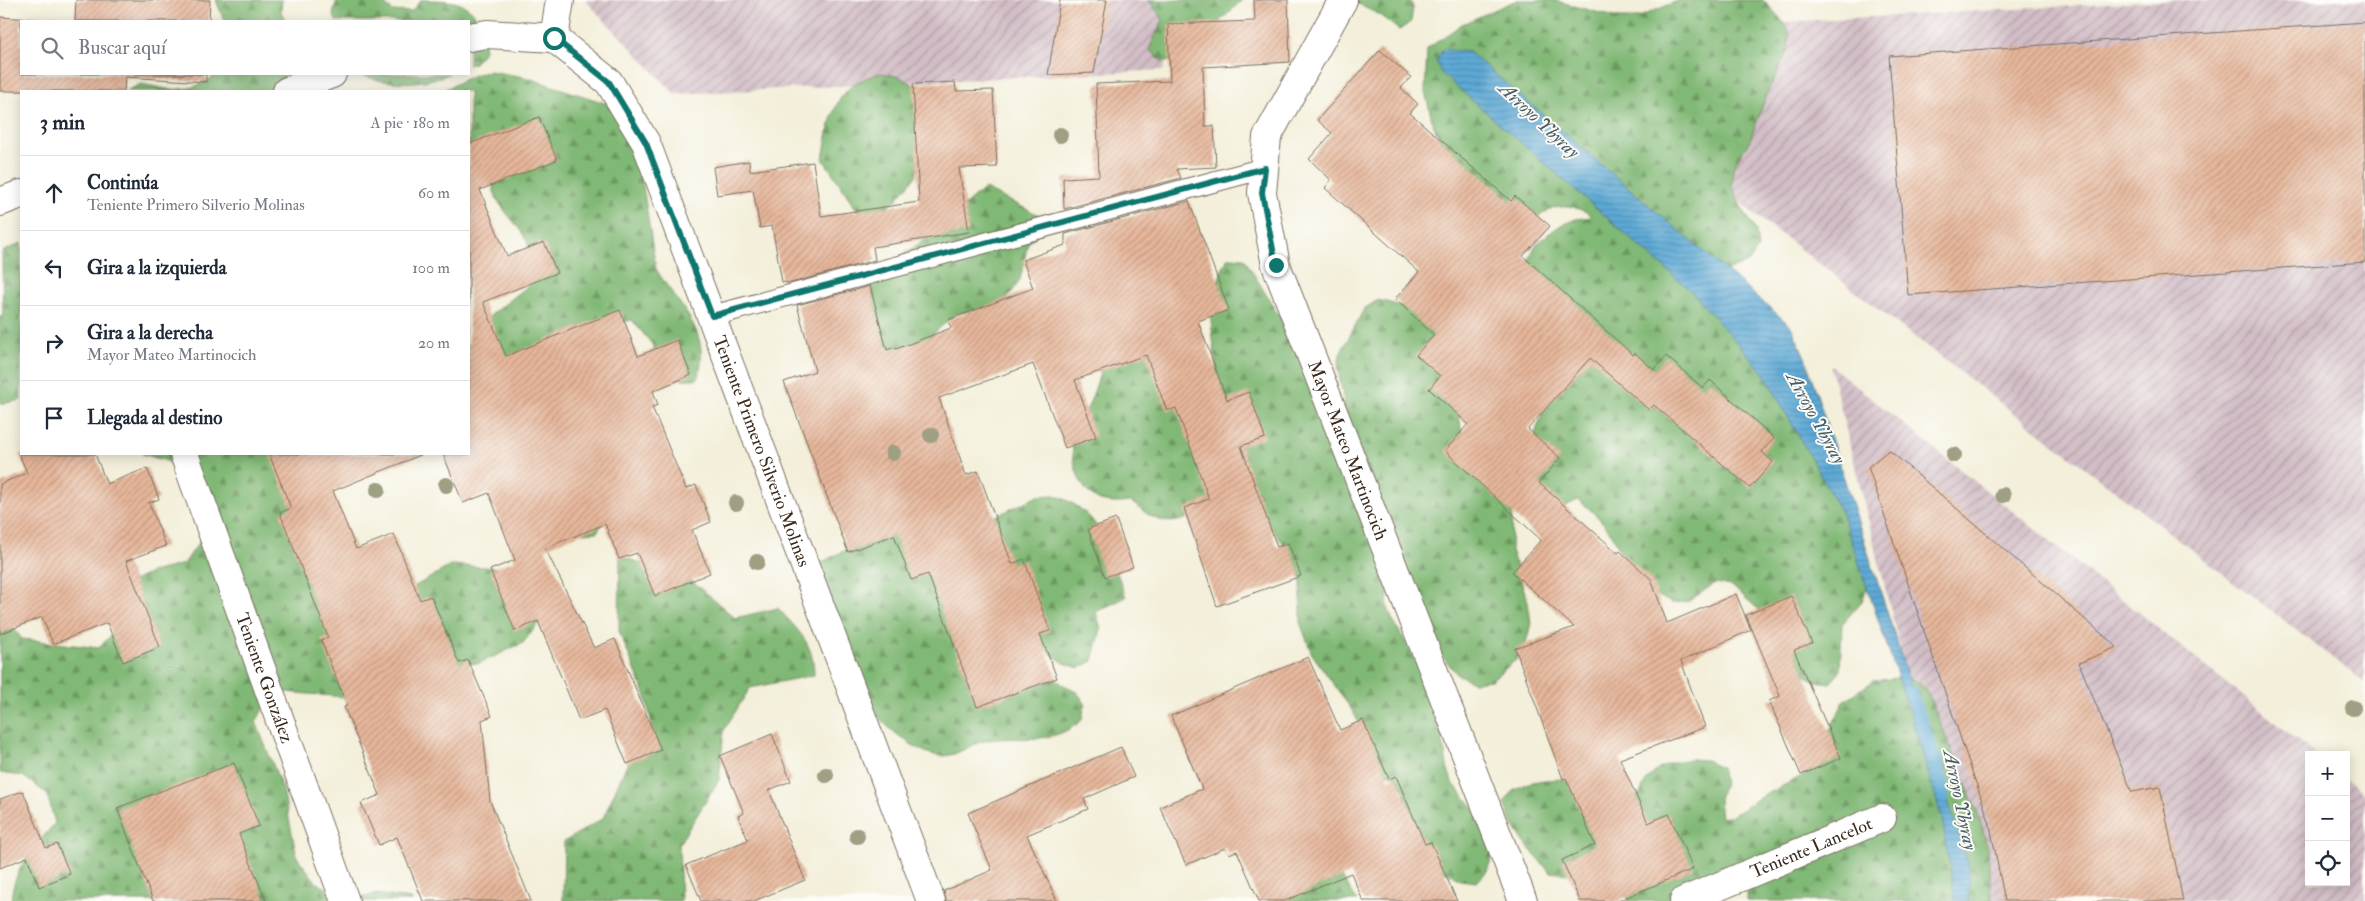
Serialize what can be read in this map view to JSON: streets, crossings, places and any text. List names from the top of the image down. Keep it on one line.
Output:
{"streets":{"street":["Mayor Mateo Martinocich","Teniente Primero Silverio Molinas","Teniente González","Teniente Lancelot"]},"water":["Arroyo Ybyray"],"page":{"search":"Buscar aquí","heading":["3 min","A pie · 180 m"],"list":[["Continúa","Teniente Primero Silverio Molinas","60 m"],["Gira a la izquierda","100 m"],["Gira a la derecha","Mayor Mateo Martinocich","20 m"],"Llegada al destino"],"map_buttons":["+","−"]}}
